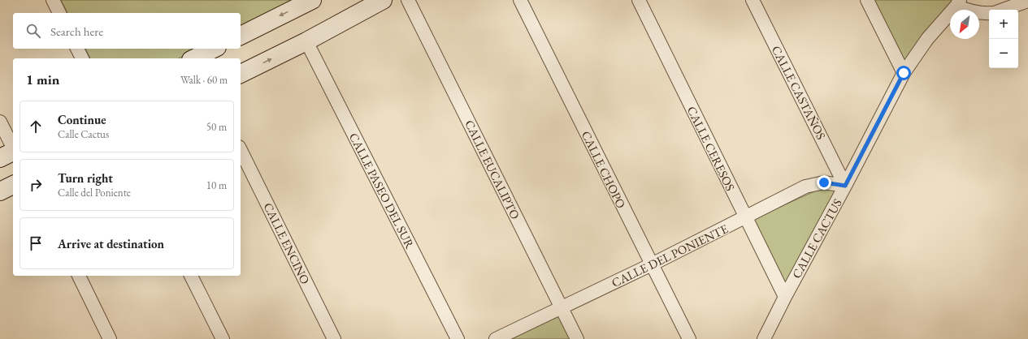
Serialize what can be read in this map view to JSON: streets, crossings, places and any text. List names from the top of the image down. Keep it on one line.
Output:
{"streets":{"street":["CALLE CASTAÑOS","CALLE CERESOS","CALLE EUCALIPTO","CALLE CHOPO","CALLE PASEO DEL SUR","CALLE CACTUS","CALLE ENCINO","CALLE DEL PONIENTE"]},"crossings":[["CALLE CASTAÑOS","CALLE CACTUS"],["CALLE CASTAÑOS","CALLE DEL PONIENTE"],["CALLE CERESOS","CALLE CACTUS"],["CALLE CERESOS","CALLE DEL PONIENTE"],["CALLE EUCALIPTO","CALLE DEL PONIENTE"],["CALLE CHOPO","CALLE DEL PONIENTE"],["CALLE CACTUS","CALLE DEL PONIENTE"]],"north":"bottom left","page":{"map_buttons":["+","−"],"search":"Search here","heading":["1 min","Walk · 60 m"],"list":[["Continue","Calle Cactus","50 m"],["Turn right","Calle del Poniente","10 m"],"Arrive at destination"]}}
